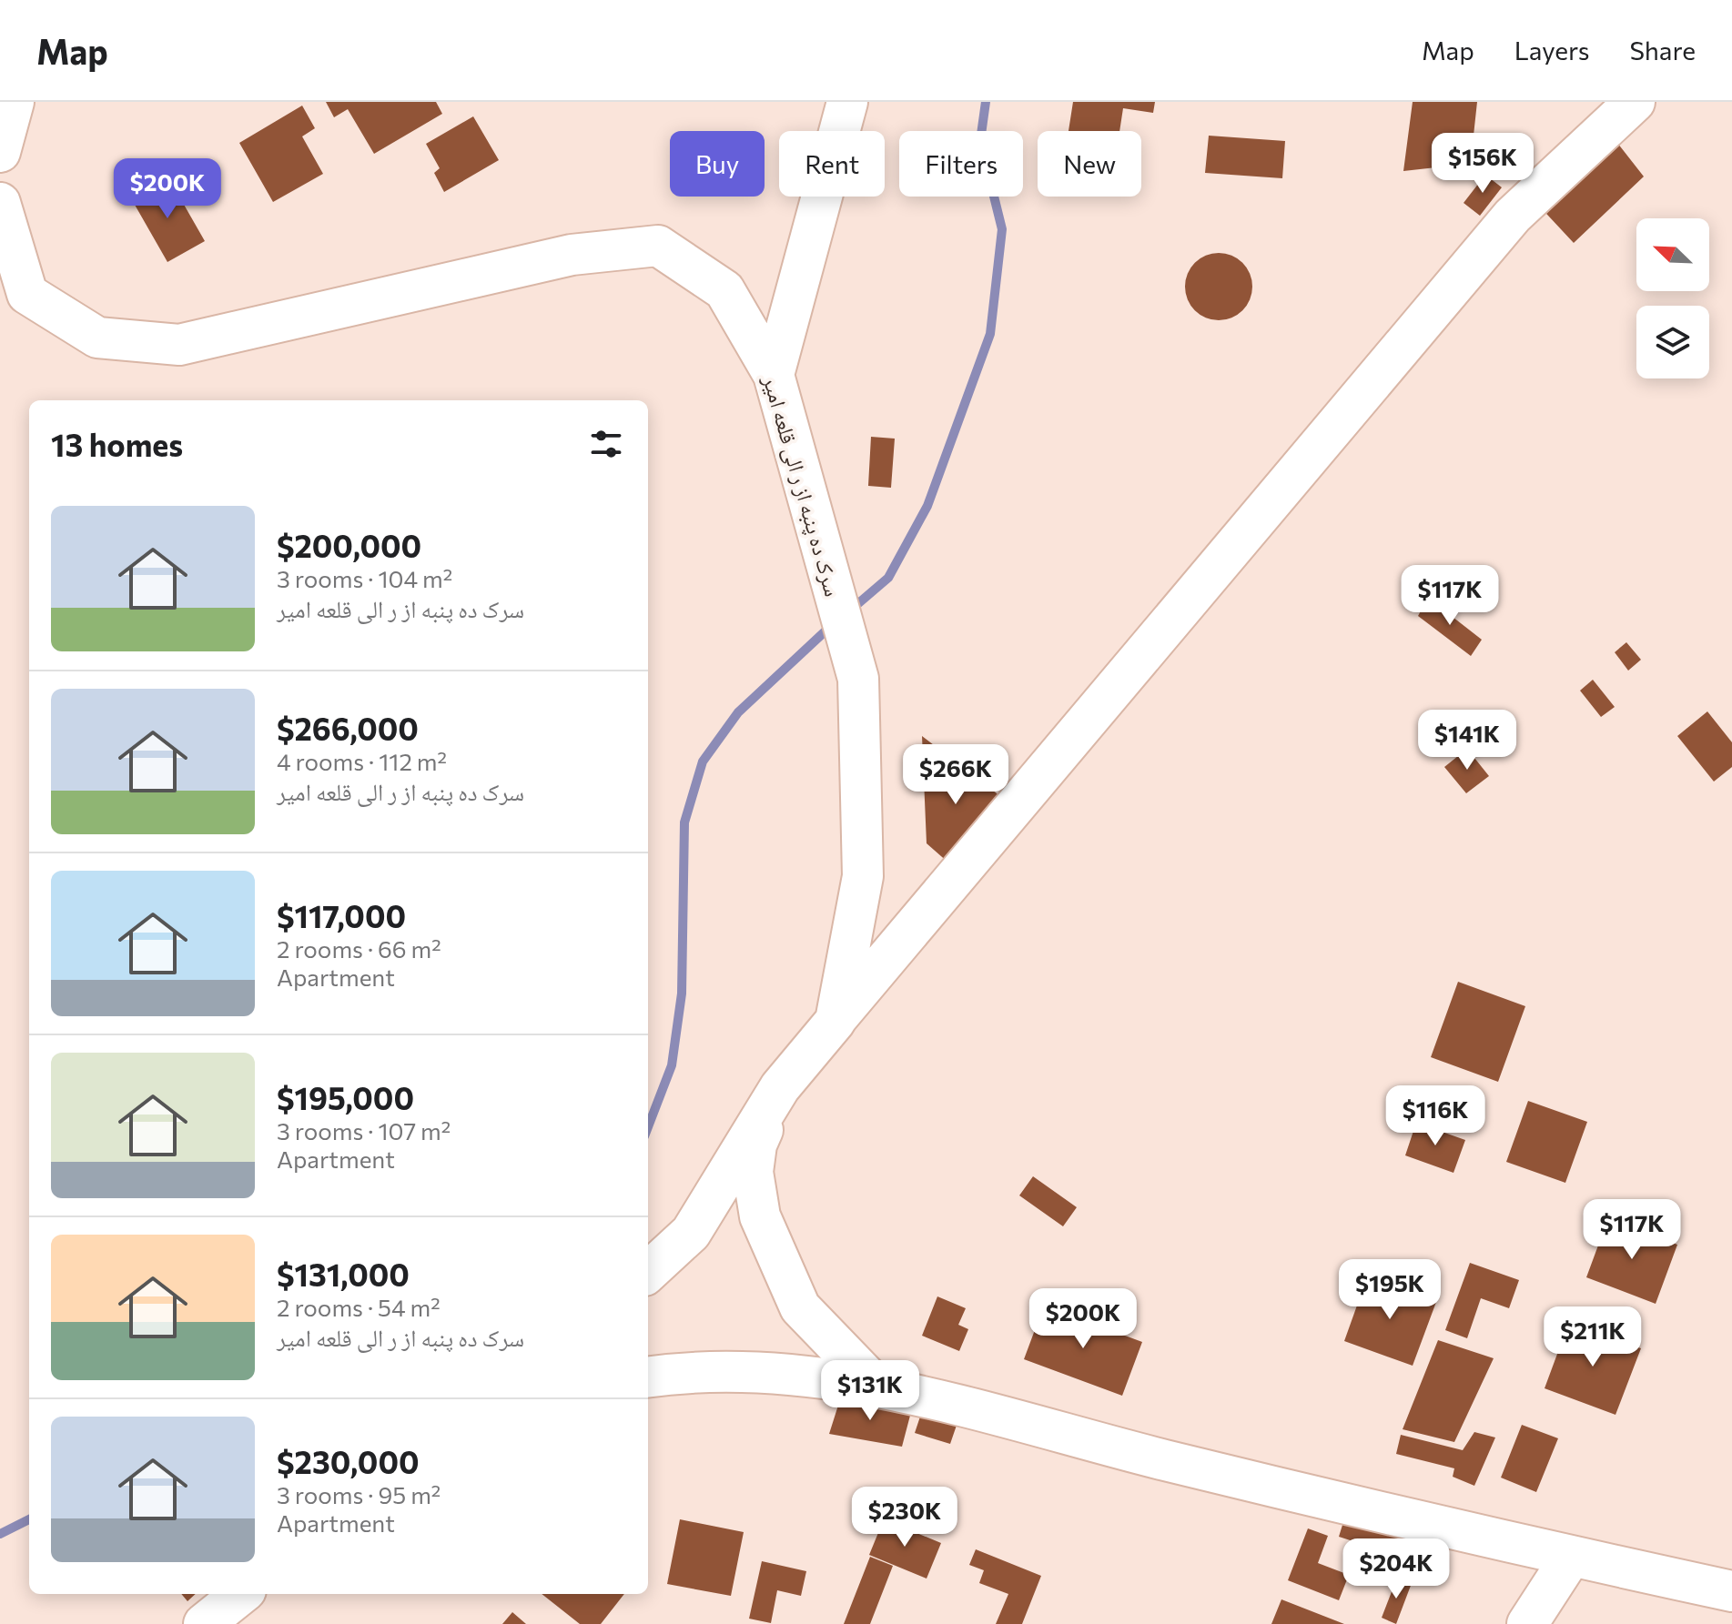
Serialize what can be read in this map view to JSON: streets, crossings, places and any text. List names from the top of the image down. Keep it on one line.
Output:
{"streets":{"street":["سرک ده پنبه از ر الی قلعه امیر"]},"north":"top left","page":{"header":"Map","nav":["Map","Layers","Share"],"chip":["Buy","Rent","Filters","New"],"price":["$156K","$200K","$117K","$141K","$266K","$116K","$117K","$195K","$200K","$211K","$131K","$230K","$204K"],"heading":"13 homes","list":[{"name":"$200,000","note":"3 rooms · 104 m² · سرک ده پنبه از ر الی قلعه امیر"},{"name":"$266,000","note":"4 rooms · 112 m² · سرک ده پنبه از ر الی قلعه امیر"},{"name":"$117,000","note":"2 rooms · 66 m² · Apartment"},{"name":"$195,000","note":"3 rooms · 107 m² · Apartment"},{"name":"$131,000","note":"2 rooms · 54 m² · سرک ده پنبه از ر الی قلعه امیر"},{"name":"$230,000","note":"3 rooms · 95 m² · Apartment"}]}}
